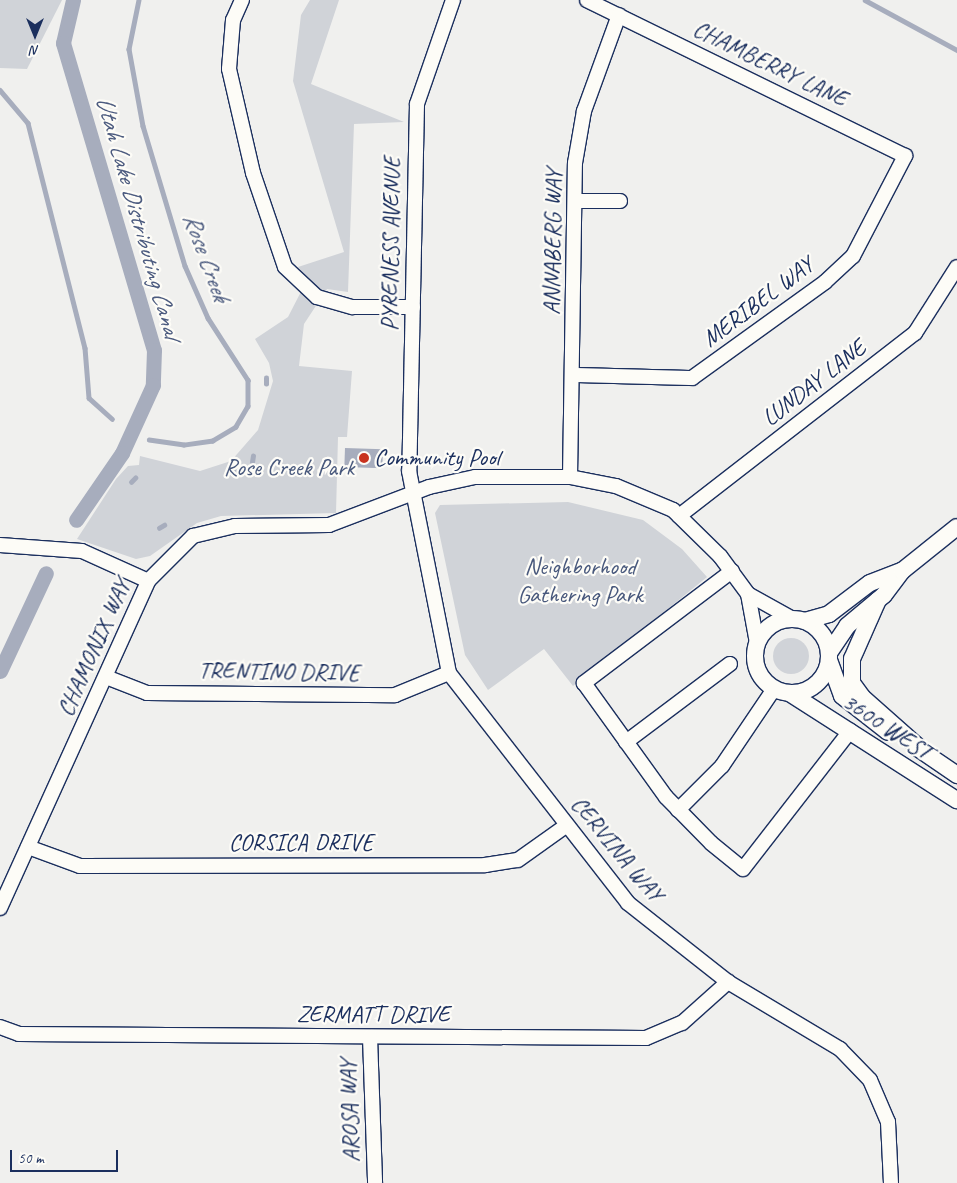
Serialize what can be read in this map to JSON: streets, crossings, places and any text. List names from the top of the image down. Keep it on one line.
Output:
{"streets":{"street":["CHAMBERRY LANE","ANNABERG WAY","PYRENESS AVENUE","MERIBEL WAY","LUNDAY LANE","CHAMONIX WAY","TRENTINO DRIVE","3600 WEST","CORSICA DRIVE","CERVINA WAY","ZERMATT DRIVE","AROSA WAY"]},"crossings":[["CHAMBERRY LANE","ANNABERG WAY"],["CHAMBERRY LANE","MERIBEL WAY"],["ANNABERG WAY","MERIBEL WAY"],["ANNABERG WAY","CHAMONIX WAY"],["PYRENESS AVENUE","CHAMONIX WAY"],["PYRENESS AVENUE","CERVINA WAY"],["LUNDAY LANE","CHAMONIX WAY"],["CHAMONIX WAY","TRENTINO DRIVE"],["CHAMONIX WAY","3600 WEST"],["CHAMONIX WAY","CORSICA DRIVE"],["CHAMONIX WAY","CERVINA WAY"],["TRENTINO DRIVE","CERVINA WAY"],["CORSICA DRIVE","CERVINA WAY"],["CERVINA WAY","ZERMATT DRIVE"],["ZERMATT DRIVE","AROSA WAY"]],"water":["Utah Lake Distributing Canal","Rose Creek"],"parks":["Rose Creek Park","Neighborhood Gathering Park"],"places":["Community Pool"],"scale_bar":"50 m","north":"bottom"}
